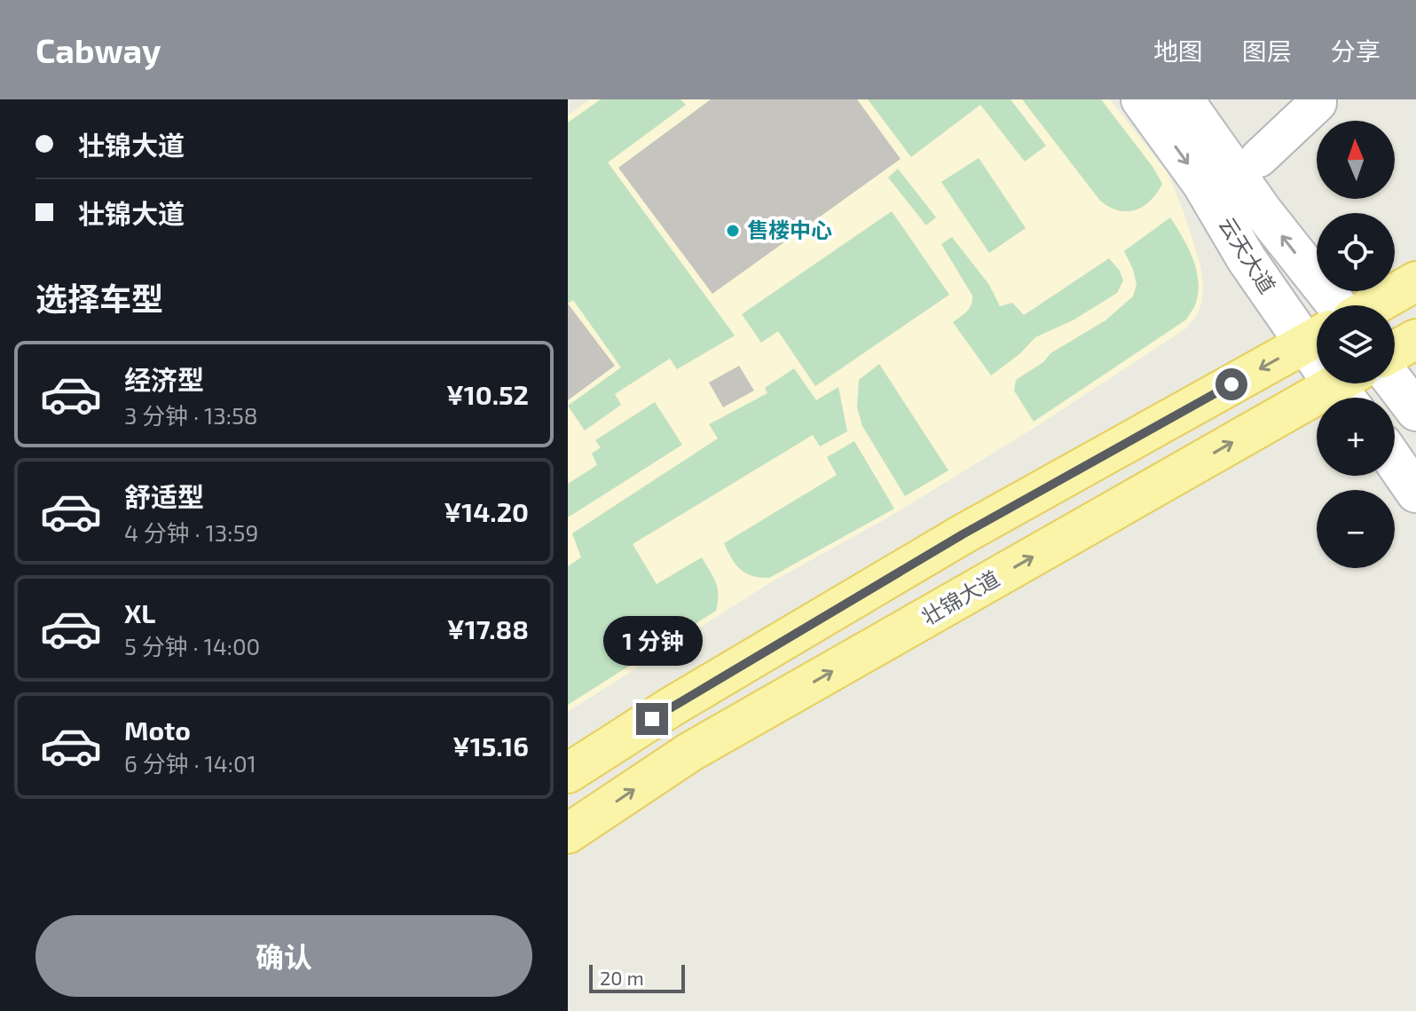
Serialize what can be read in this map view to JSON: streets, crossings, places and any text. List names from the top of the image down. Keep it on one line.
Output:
{"streets":{"main road":["云天大道","壮锦大道"]},"places":["售楼中心"],"scale_bar":"20 m","north":"top","page":{"header":"Cabway","nav":["地图","图层","分享"],"banner":["壮锦大道","壮锦大道"],"map_buttons":["+","−"],"heading":"选择车型","list":[{"name":"经济型","note":"3 分钟 · 13:58","value":"¥10.52"},{"name":"舒适型","note":"4 分钟 · 13:59","value":"¥14.20"},{"name":"XL","note":"5 分钟 · 14:00","value":"¥17.88"},{"name":"Moto","note":"6 分钟 · 14:01","value":"¥15.16"}],"bubble":"1 分钟","buttons":"确认","scale":"20 m"}}
